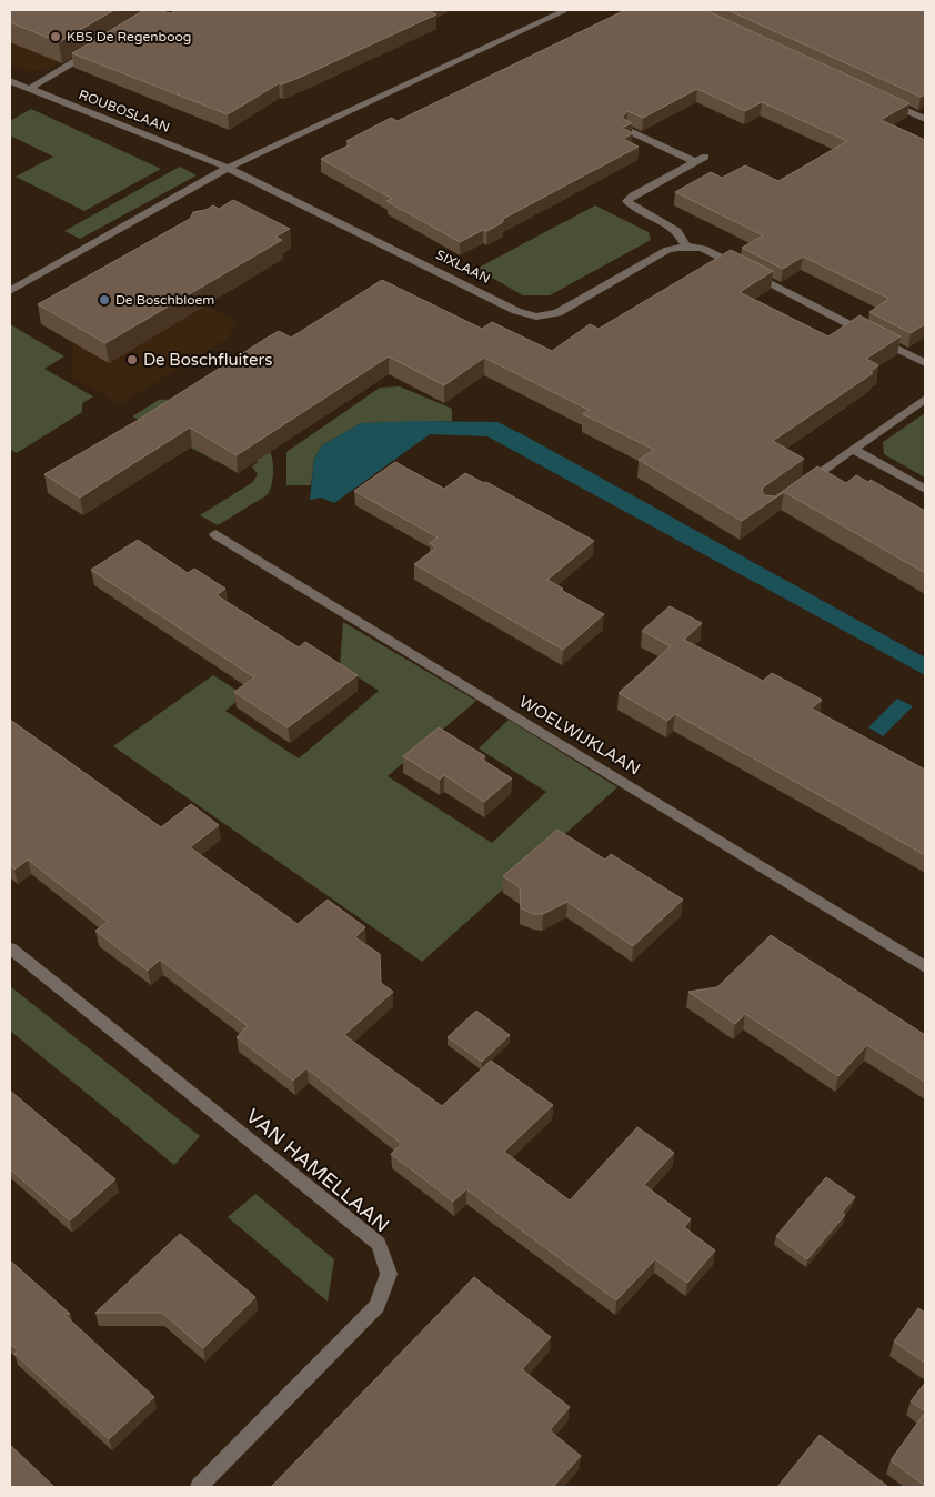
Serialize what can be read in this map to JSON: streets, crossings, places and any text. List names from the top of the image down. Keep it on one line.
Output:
{"streets":{"street":["ROUBOSLAAN","SIXLAAN","WOELWIJKLAAN","VAN HAMELLAAN"]},"crossings":[["ROUBOSLAAN","SIXLAAN"]],"places":["KBS De Regenboog","De Boschbloem","De Boschfluiters"]}
